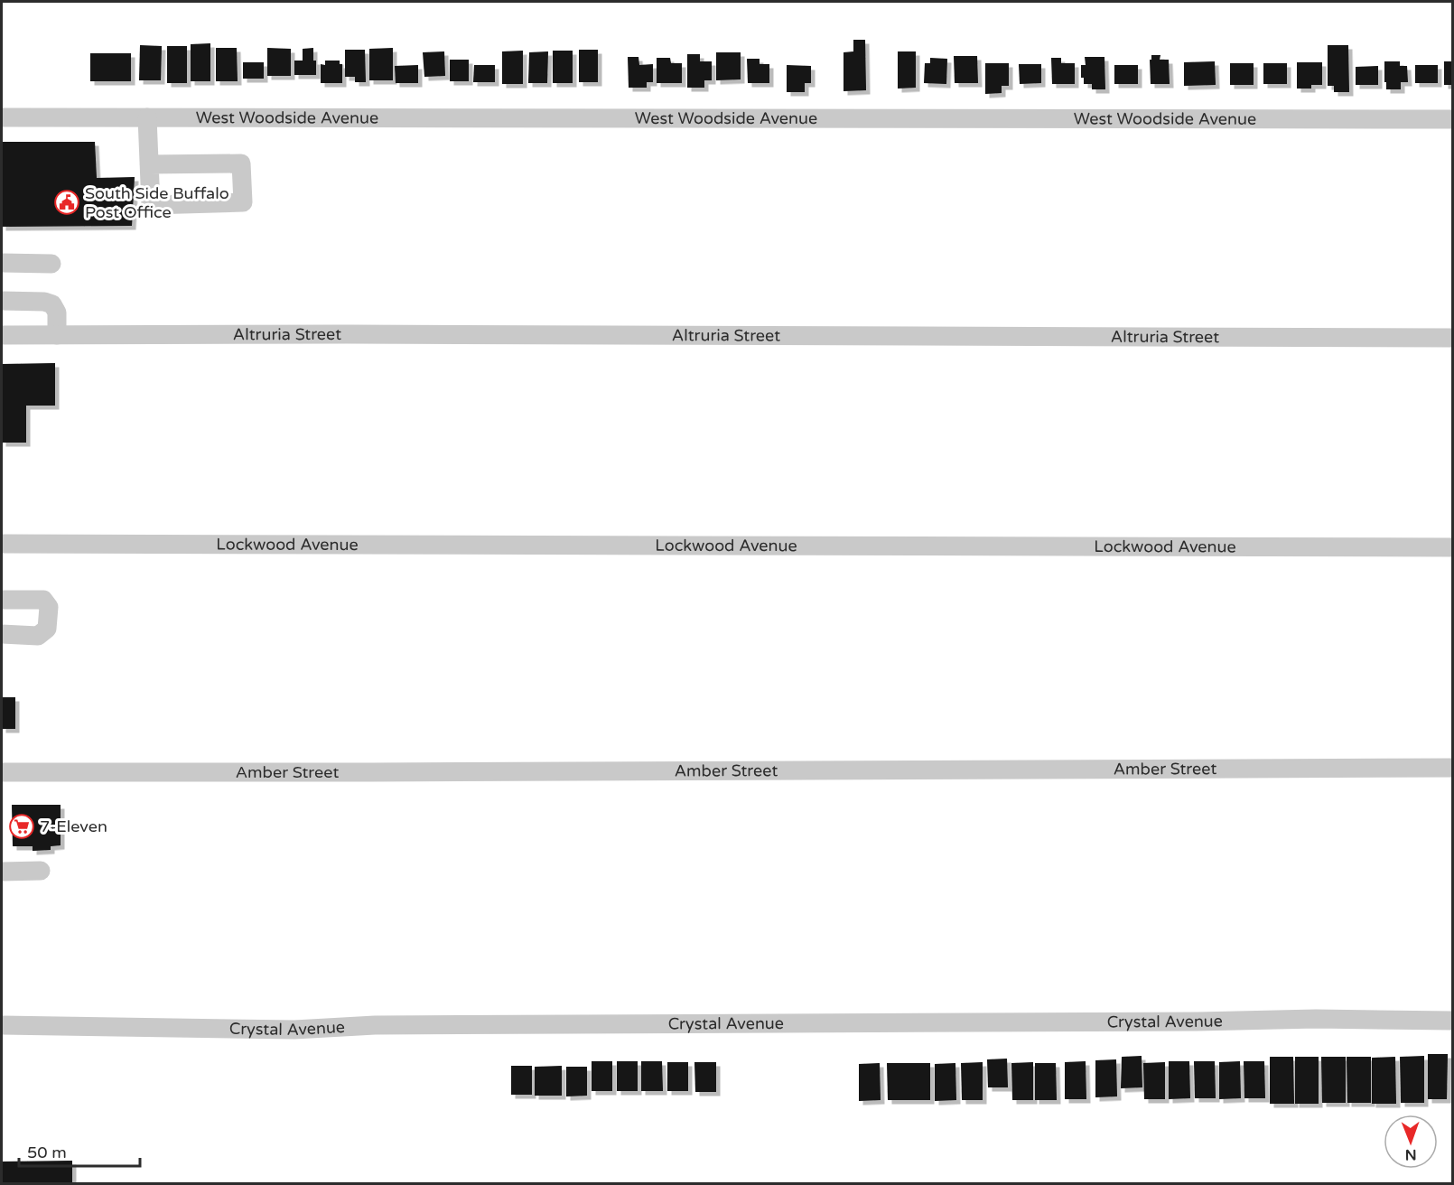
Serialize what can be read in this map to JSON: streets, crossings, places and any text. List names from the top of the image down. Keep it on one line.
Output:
{"streets":{"street":["West Woodside Avenue","Altruria Street","Lockwood Avenue","Amber Street","Crystal Avenue"]},"places":{"public building":["South Side Buffalo Post Office"],"supermarket":["7-Eleven"]},"scale_bar":"50 m","north":"bottom"}
